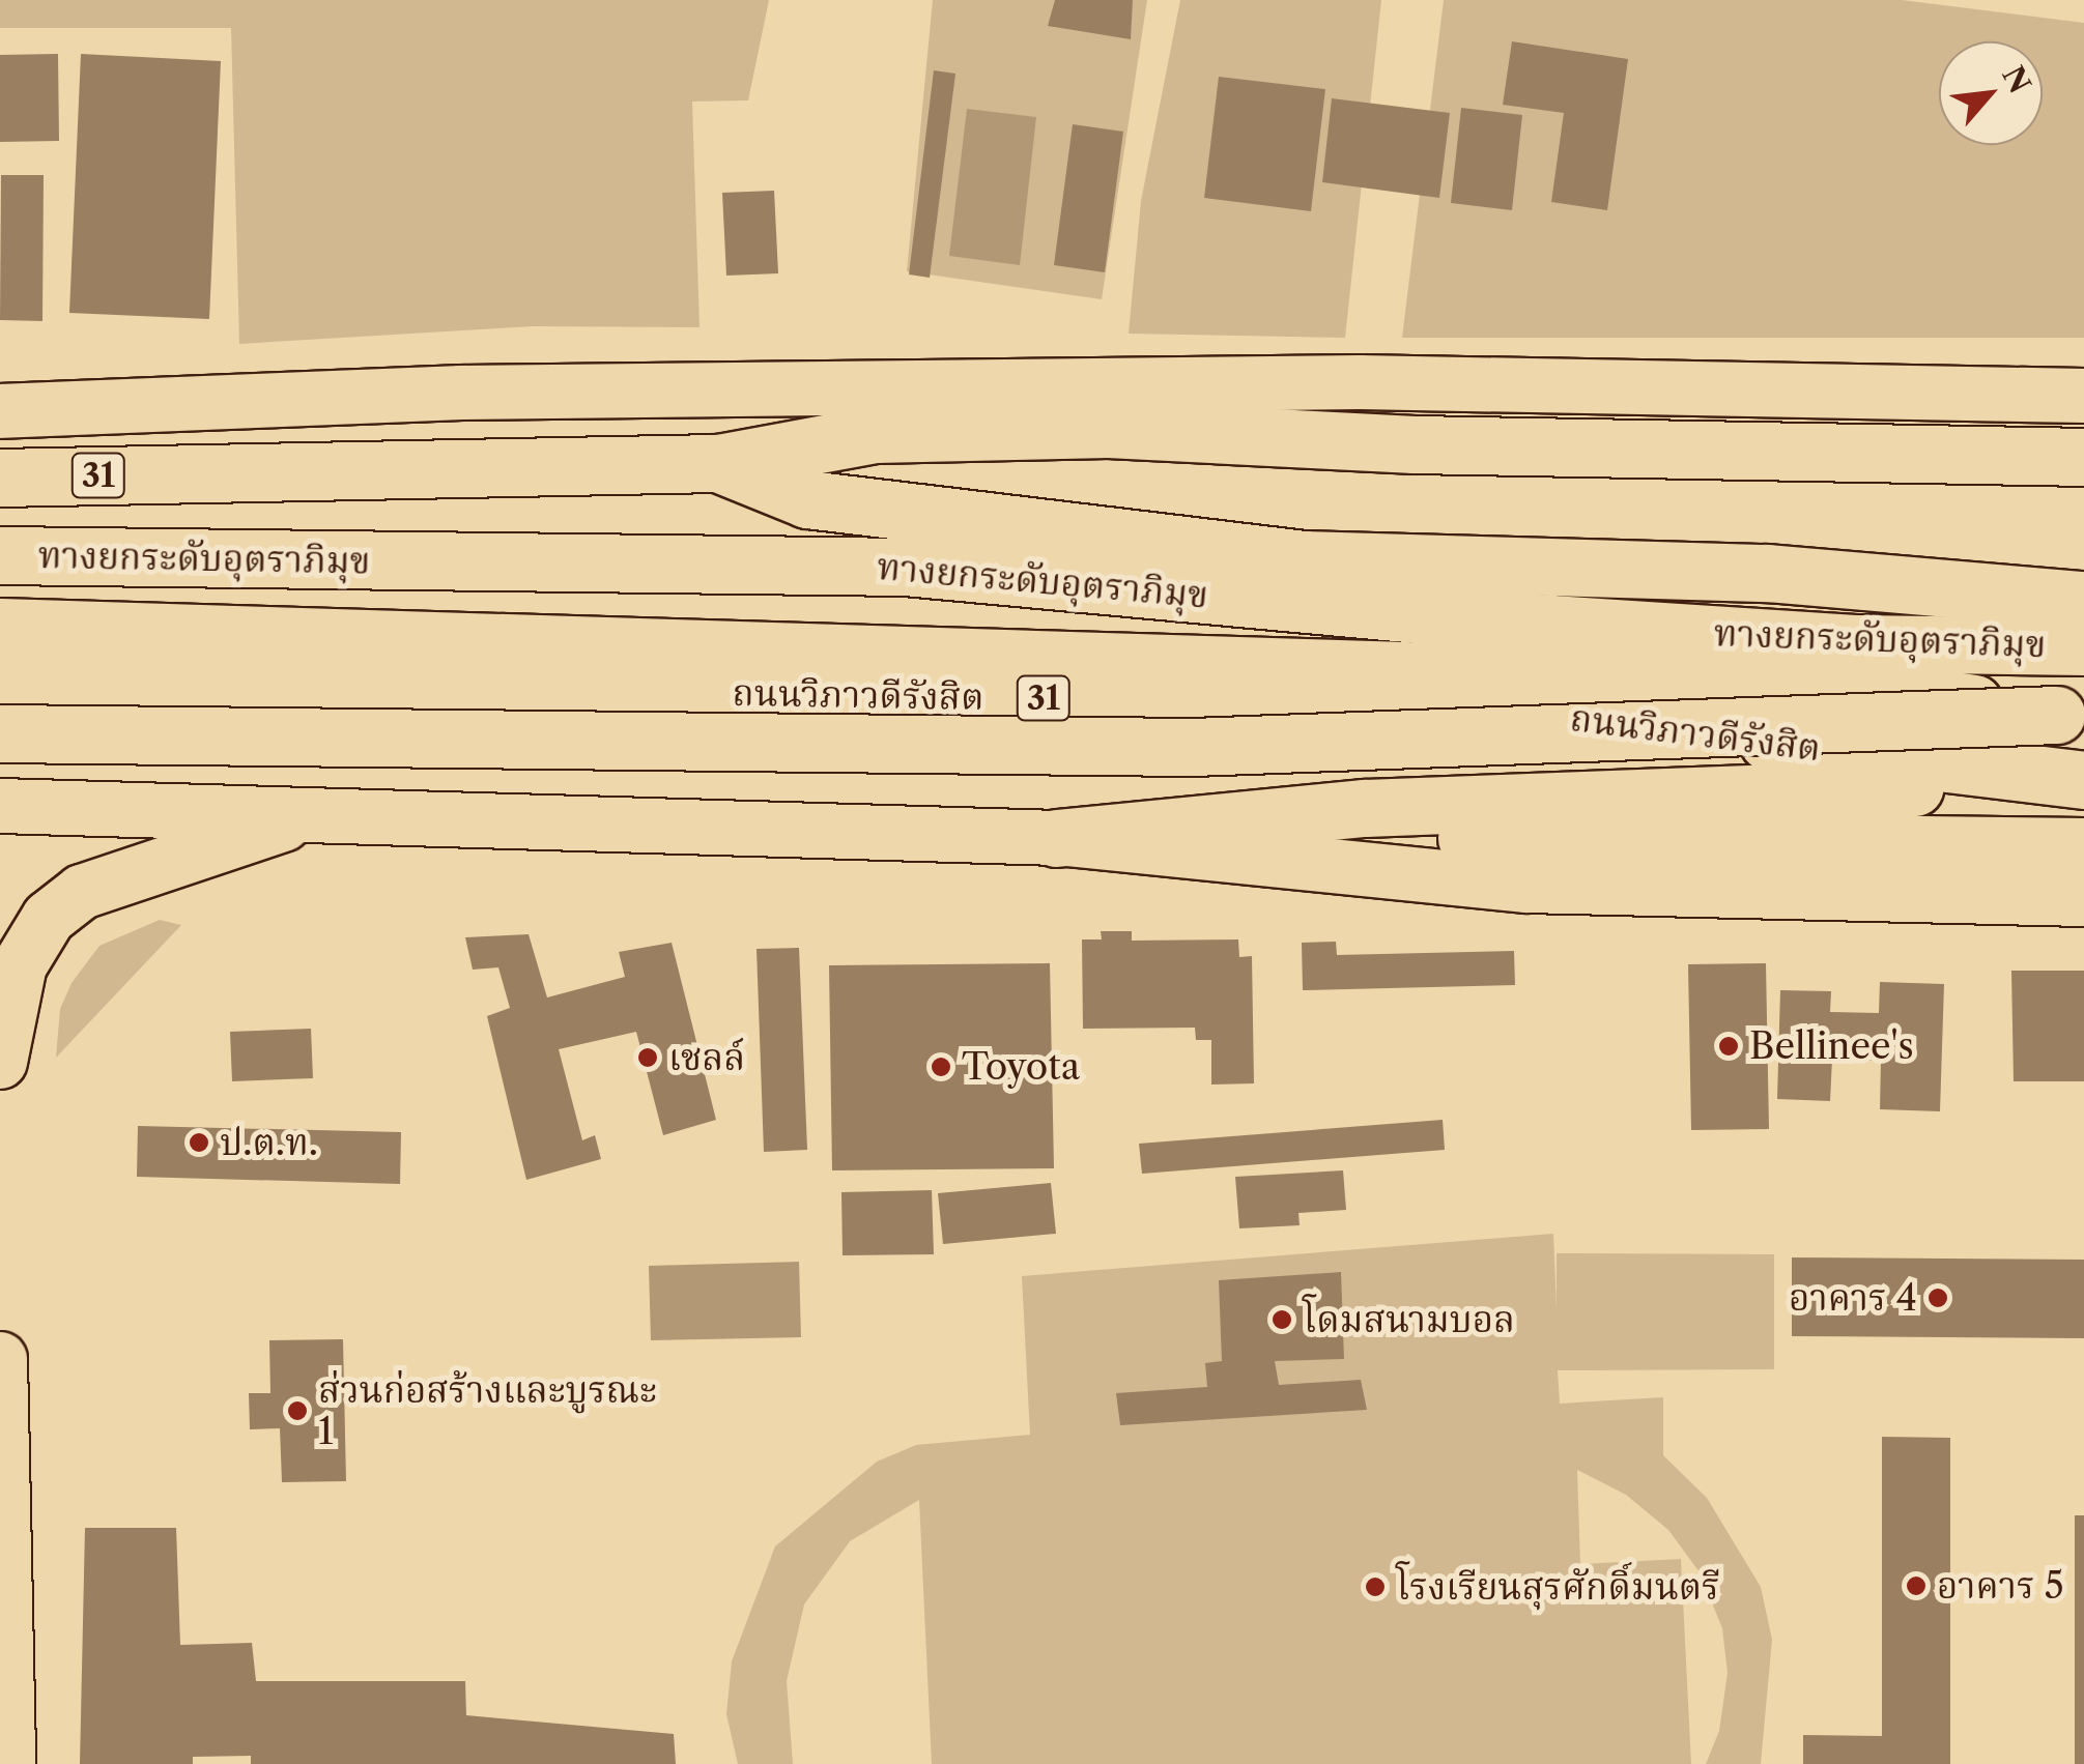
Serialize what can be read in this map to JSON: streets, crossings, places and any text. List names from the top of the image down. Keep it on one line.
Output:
{"streets":{"highway":["31","ทางยกระดับอุตราภิมุข","ถนนวิภาวดีรังสิต"]},"places":["Bellinee's","เชลล์","Toyota","ป.ต.ท.","อาคาร 4","โดมสนามบอล","ส่วนก่อสร้างและบูรณะ 1","อาคาร 5","โรงเรียนสุรศักดิ์มนตรี"],"north":"top right"}
